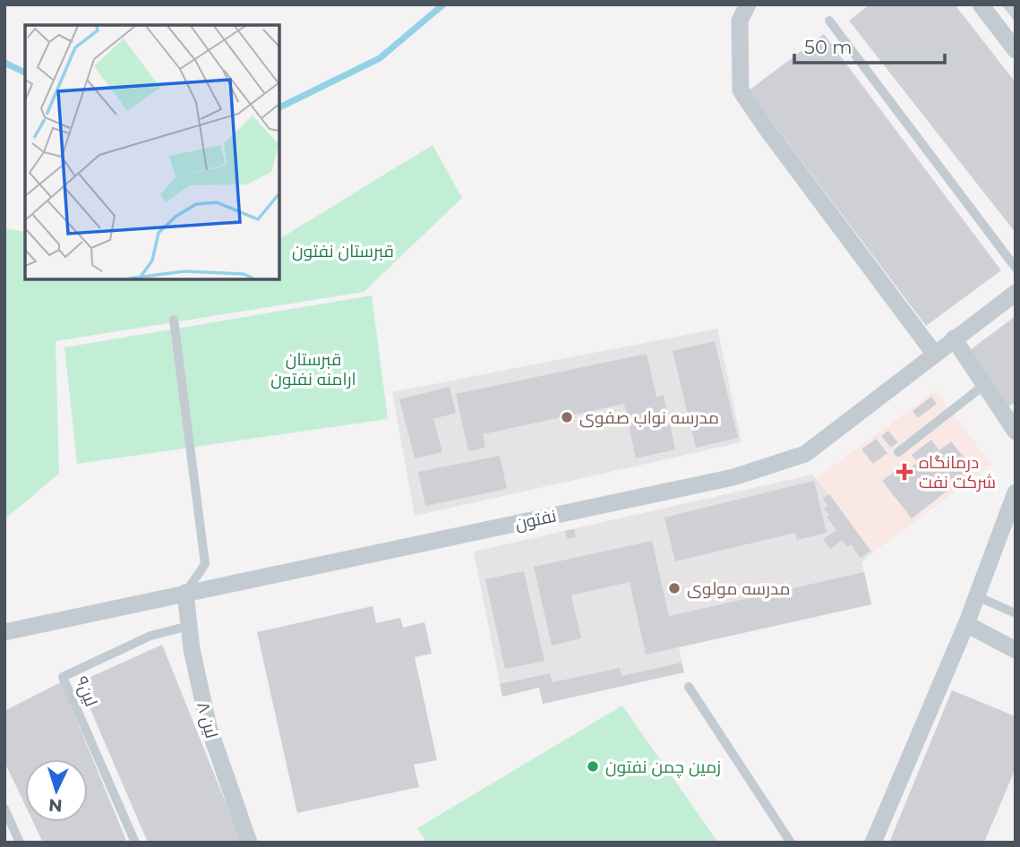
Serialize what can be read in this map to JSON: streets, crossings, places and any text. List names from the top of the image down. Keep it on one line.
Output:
{"streets":{"street":["نفتون","لین ۸"],"lane":["لین۹"]},"crossings":[["نفتون","لین ۸"],["لین۹","لین ۸"]],"parks":["قبرستان نفتون","قبرستان ارامنه نفتون"],"places":{"other":["مدرسه نواب صفوی","مدرسه مولوی","زمین چمن نفتون"],"health":["درمانگاه شرکت نفت"]},"scale_bar":"50 m","north":"bottom"}
